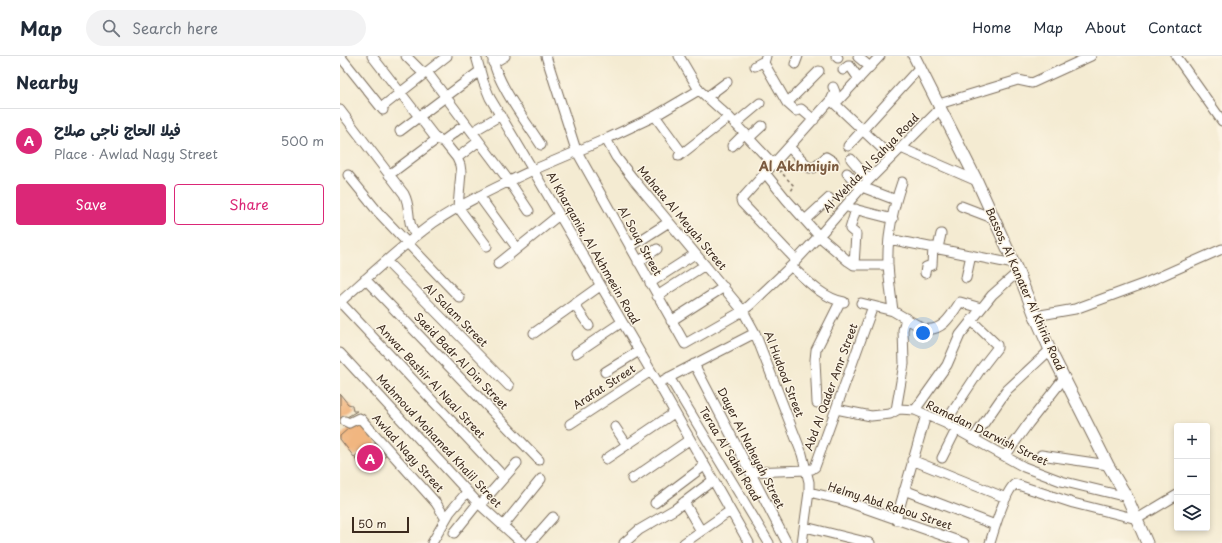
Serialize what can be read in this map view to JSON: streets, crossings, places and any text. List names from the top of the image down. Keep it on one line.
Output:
{"streets":{"street":["Al Wehda Al Sahya Road","Mahata Al Meyah Street","Al Souq Street","Al Kharqania, Al Akhmeein Road","Bassos, Al Kanater Al Khiria Road","Al Salam Street","Saeid Badr Al Din Street","Al Hudood Street","Anwar Bashir Al Naal Street","Arafat Street","Abd Al Qader Amr Street","Ramadan Darwish Street","Mahmoud Mohamed Khalil Street","Dayer Al Naheyah Street","Awlad Nagy Street","Teraa Al Sahel Road","Helmy Abd Rabou Street"]},"crossings":[["Al Wehda Al Sahya Road","Mahata Al Meyah Street"],["Al Wehda Al Sahya Road","Al Souq Street"],["Al Wehda Al Sahya Road","Bassos, Al Kanater Al Khiria Road"],["Al Wehda Al Sahya Road","Al Hudood Street"],["Mahata Al Meyah Street","Al Hudood Street"],["Al Kharqania, Al Akhmeein Road","Al Salam Street"],["Al Kharqania, Al Akhmeein Road","Saeid Badr Al Din Street"],["Al Kharqania, Al Akhmeein Road","Anwar Bashir Al Naal Street"],["Al Kharqania, Al Akhmeein Road","Arafat Street"],["Bassos, Al Kanater Al Khiria Road","Ramadan Darwish Street"],["Al Hudood Street","Abd Al Qader Amr Street"],["Al Hudood Street","Helmy Abd Rabou Street"],["Abd Al Qader Amr Street","Ramadan Darwish Street"]],"districts":["Al Akhmiyin"],"scale_bar":"50 m","page":{"header":"Map","search":"Search here","nav":["Home","Map","About","Contact"],"heading":"Nearby","list":[{"mark":"A","name":"فيلا الحاج ناجى صلاح","note":"Place · Awlad Nagy Street","value":"500 m"}],"buttons":["Save","Share"],"map_buttons":["+","−"],"pins":"A","scale":"50 m"}}
